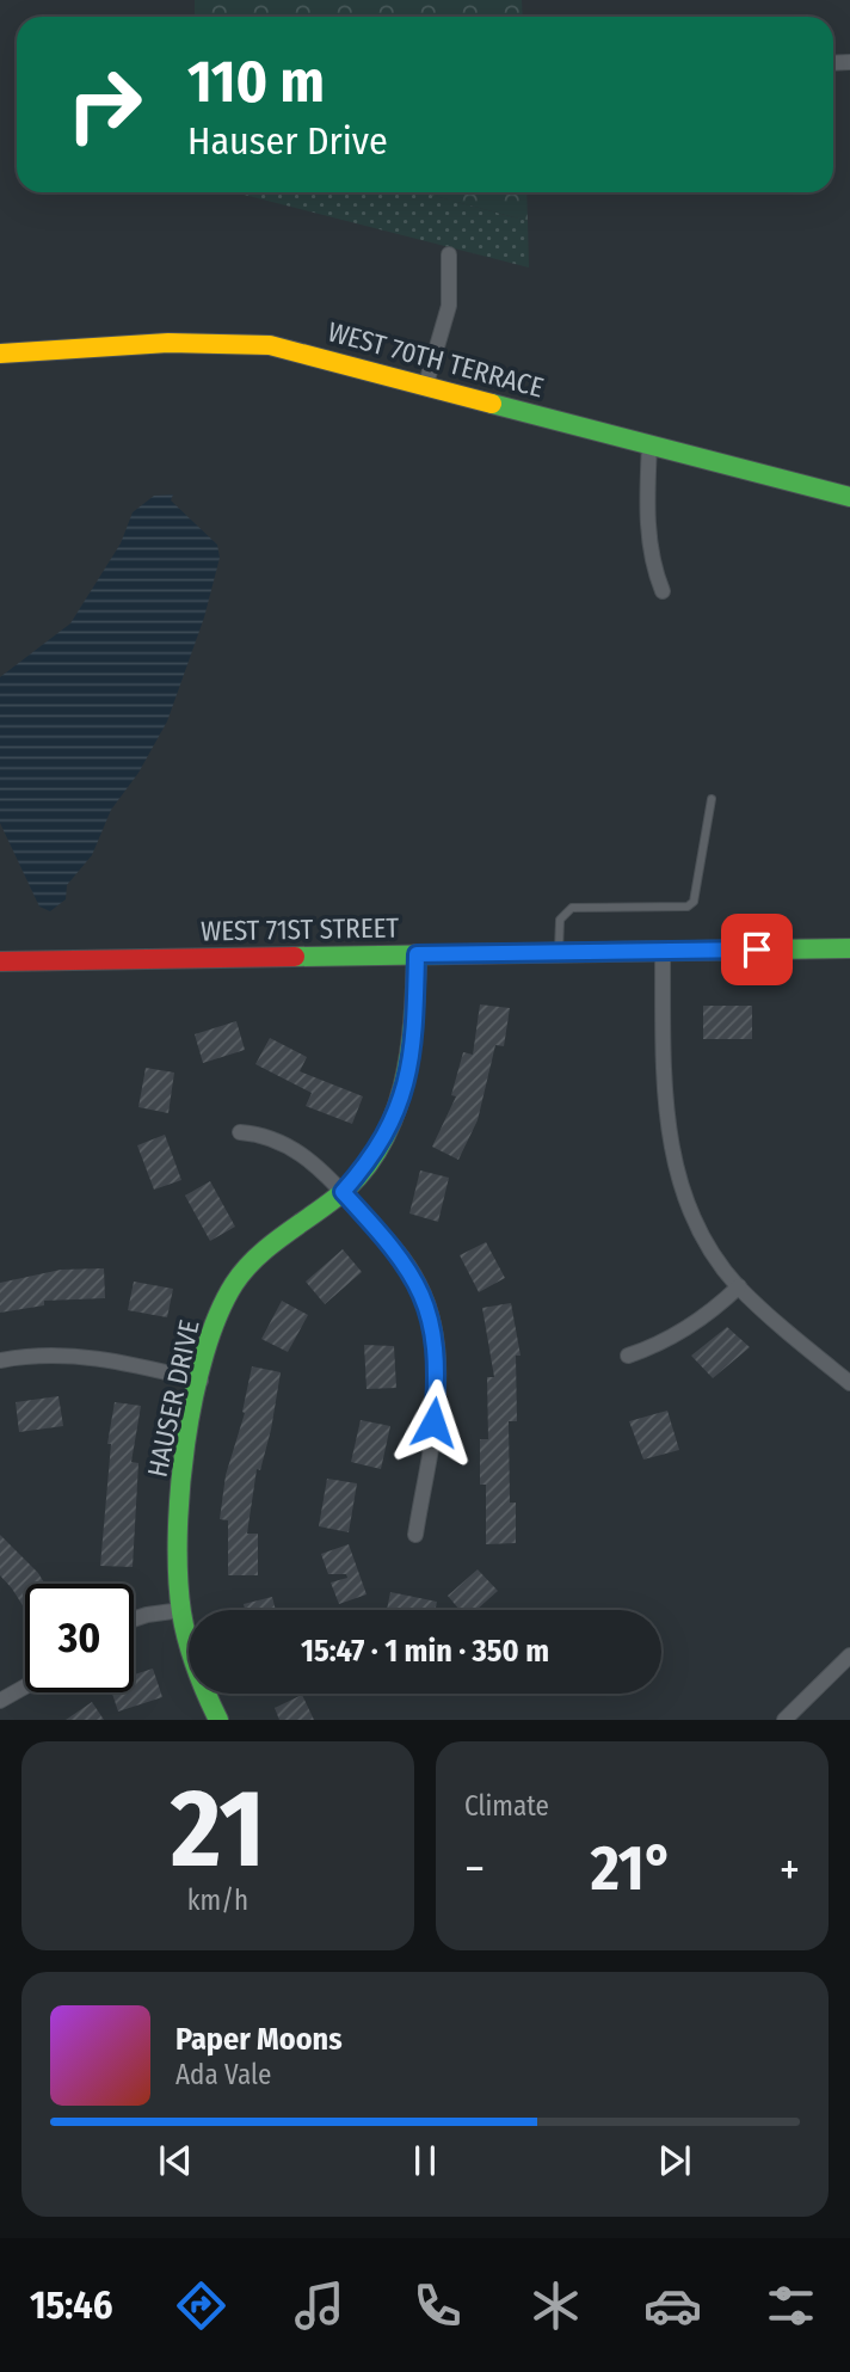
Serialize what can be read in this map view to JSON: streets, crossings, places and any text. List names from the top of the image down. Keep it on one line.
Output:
{"streets":{"street":["WEST 70TH TERRACE","WEST 71ST STREET","HAUSER DRIVE"]},"crossings":[["WEST 71ST STREET","HAUSER DRIVE"]],"page":{"turn":["110 m","Hauser Drive"],"limit":"30","trip":"15:47 · 1 min · 350 m","tile":[["21","km/h"],"Climate"],"heat":["−","21°","+"],"song":["Paper Moons","Ada Vale"],"tabs":"15:46"}}
